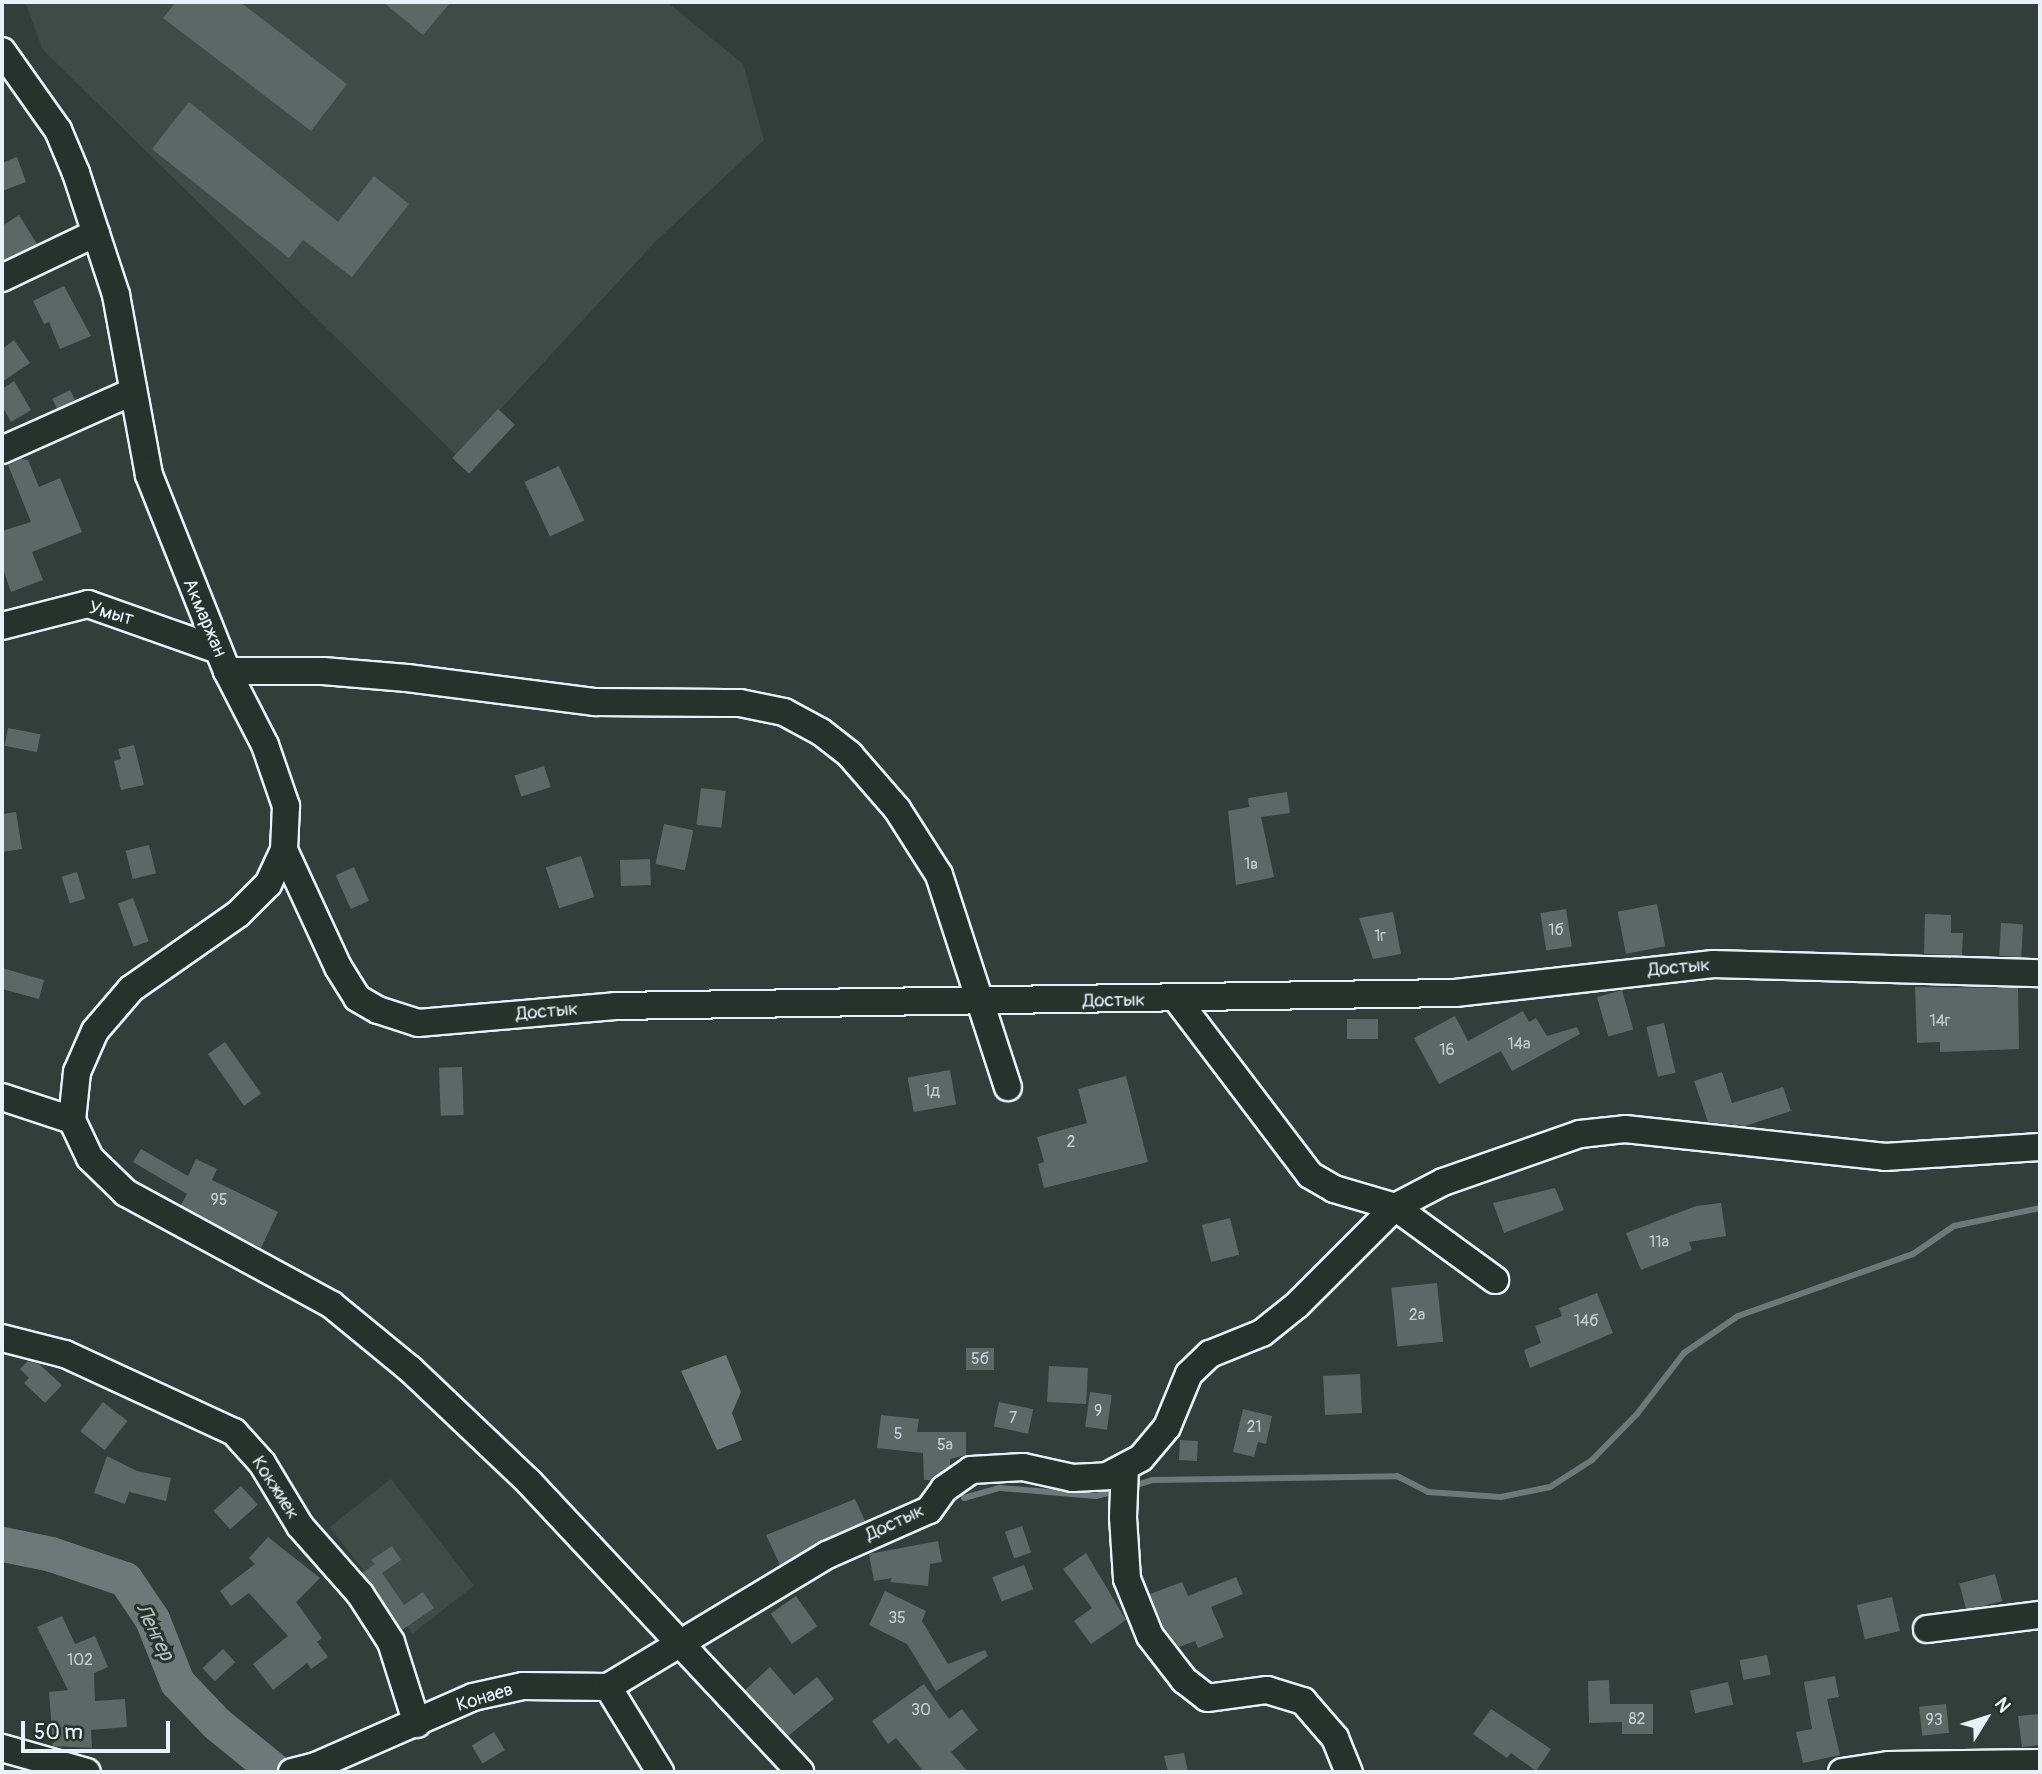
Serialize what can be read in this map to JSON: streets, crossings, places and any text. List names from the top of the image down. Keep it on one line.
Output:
{"streets":{"street":["Умыт","Акмаржан","Достык","Кокжиек","Конаев"]},"crossings":[["Умыт","Акмаржан"],["Умыт","Достык"],["Акмаржан","Достык"],["Кокжиек","Конаев"]],"water":["Ленгер"],"house_numbers":["1в","1б","1г","14г","14а","16","1д","2","95","11а","2а","14б","5б","9","7","21","5","5а","35","102","30","82","93"],"scale_bar":"50 m","north":"top right"}
